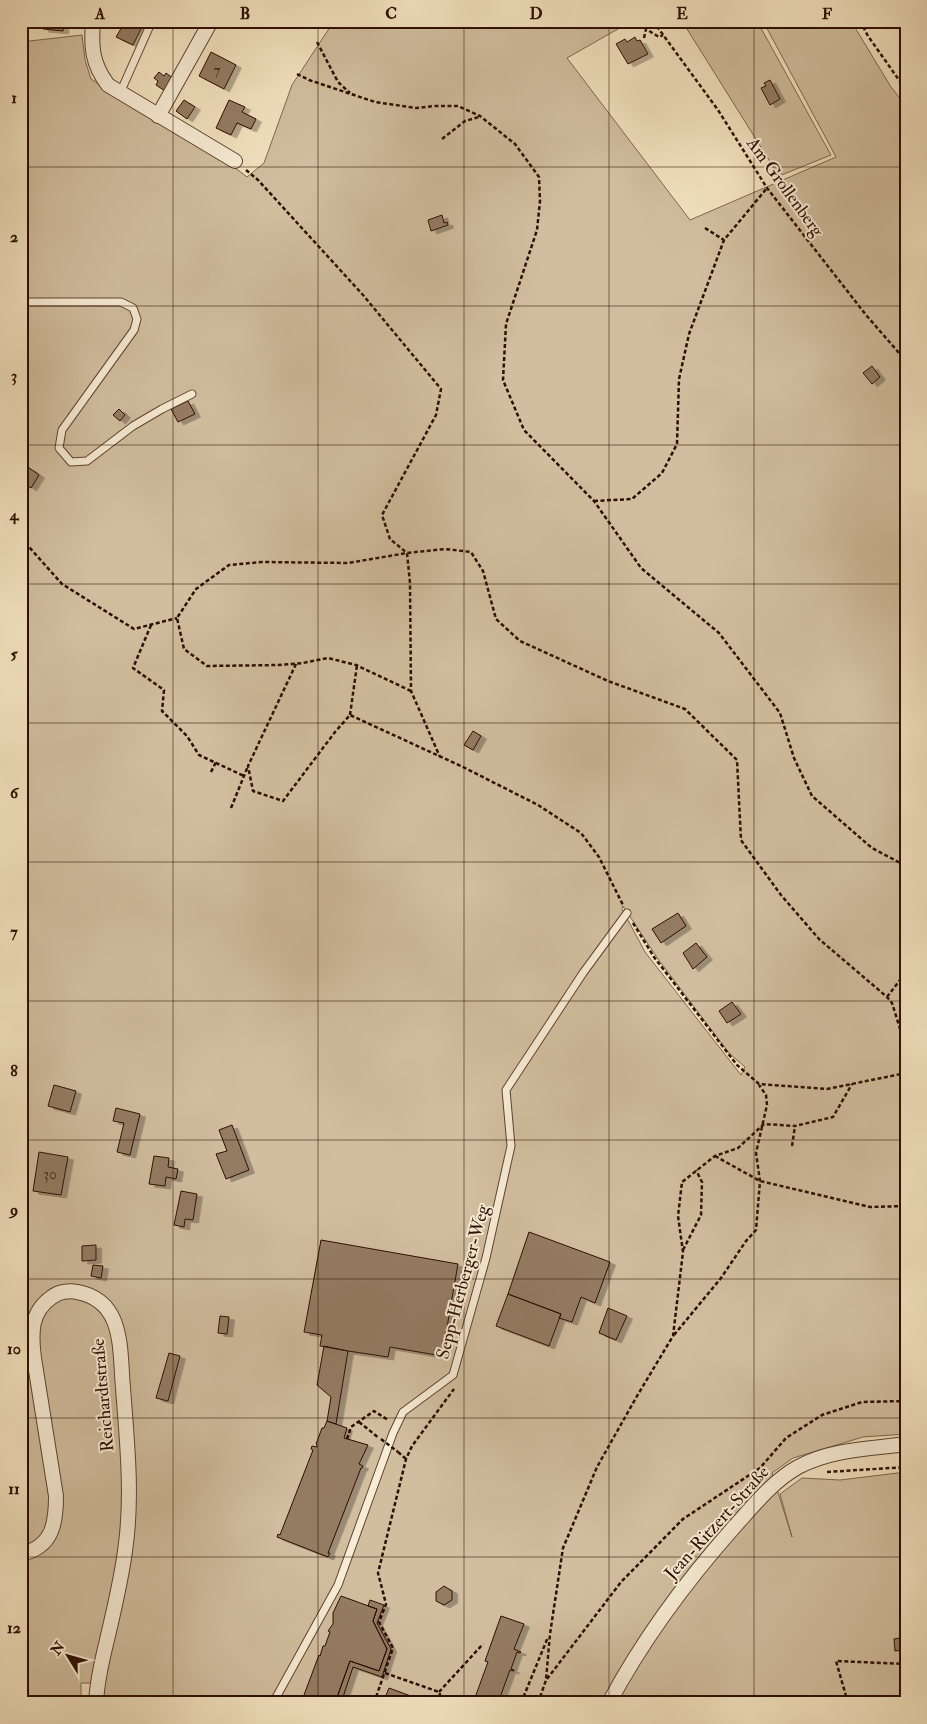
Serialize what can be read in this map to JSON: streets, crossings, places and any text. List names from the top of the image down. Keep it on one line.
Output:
{"streets":{"street":["Reichardtstraße","Jean-Ritzert-Straße"],"lane":["Sepp-Herberger-Weg"],"path":["Am Grollenberg"]},"house_numbers":["7","30"],"north":"top left","grid":{"columns":["A","B","C","D","E","F"],"rows":["1","2","3","4","5","6","7","8","9","10","11","12"]}}
